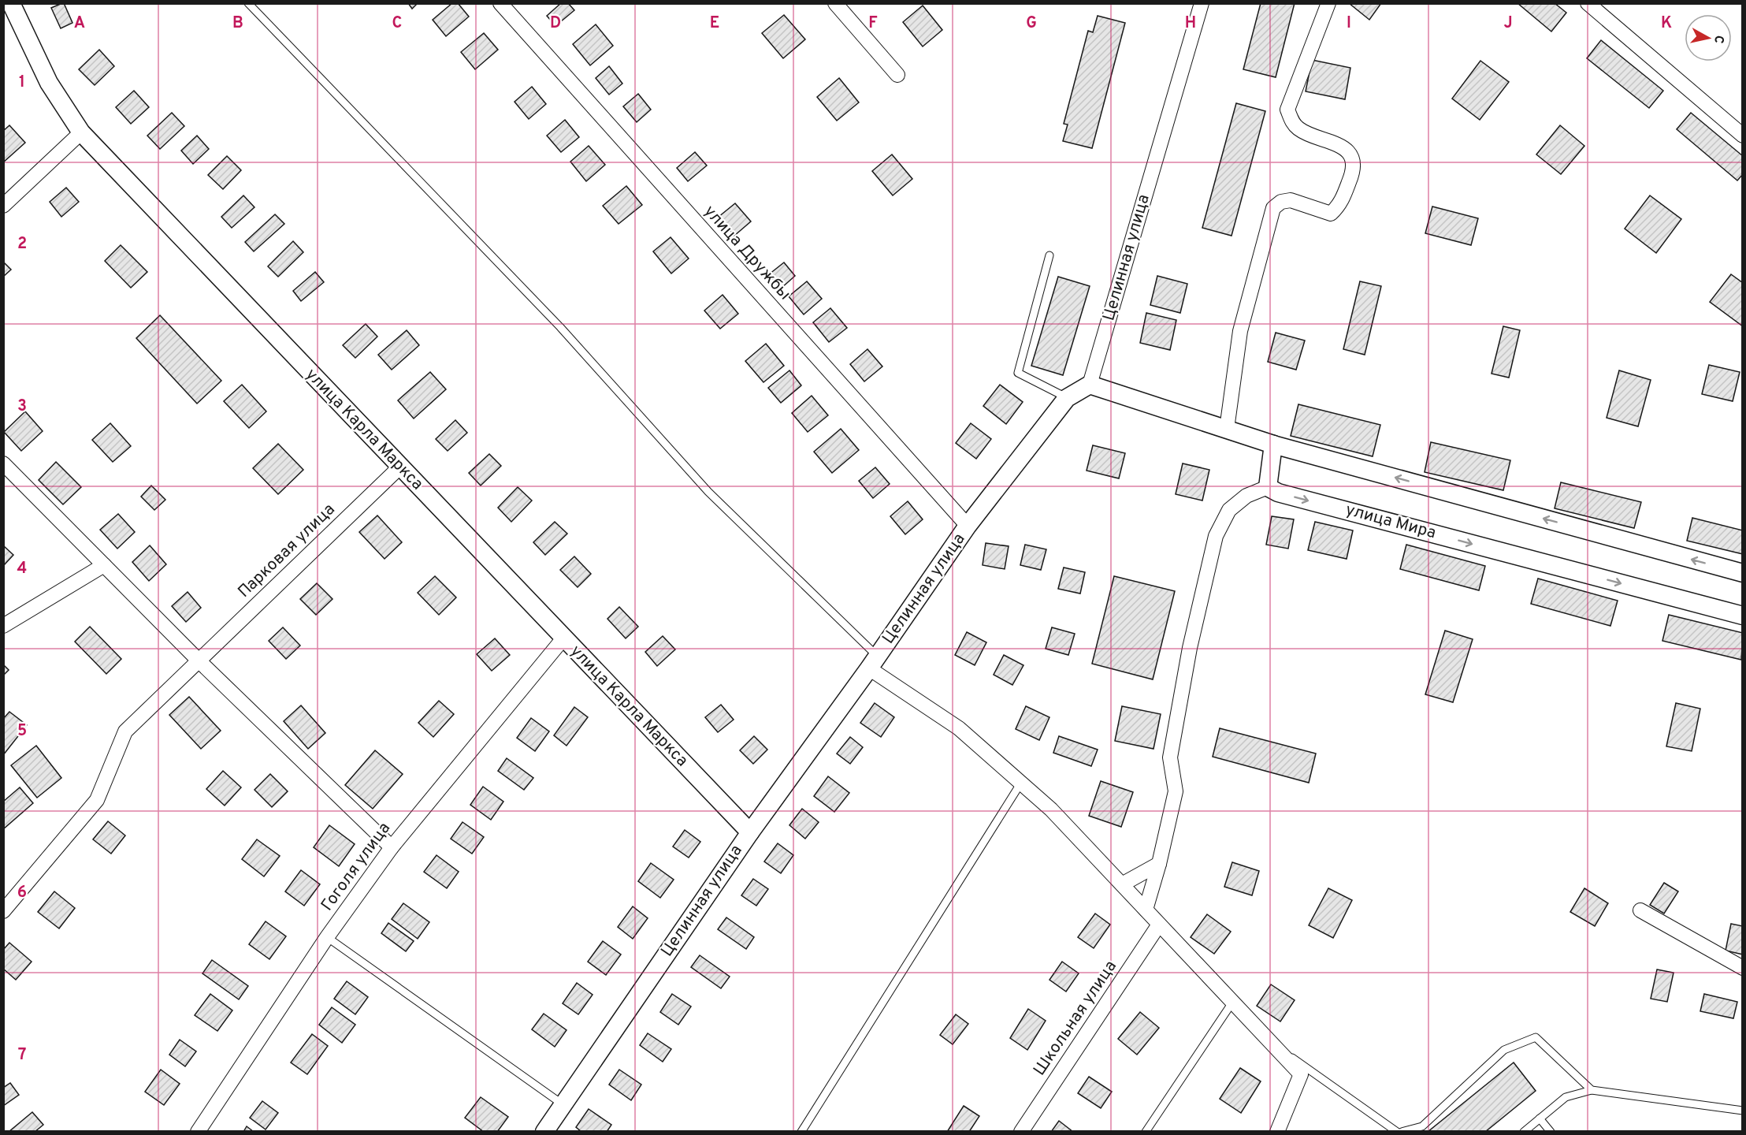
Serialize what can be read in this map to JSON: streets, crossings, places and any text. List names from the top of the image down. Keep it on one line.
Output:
{"streets":{"street":["улица Дружбы","Целинная улица","улица Карла Маркса","улица Мира","Парковая улица","Гоголя улица","Школьная улица"]},"crossings":[["улица Дружбы","Целинная улица"],["Целинная улица","улица Карла Маркса"],["улица Карла Маркса","Парковая улица"],["улица Карла Маркса","Гоголя улица"]],"north":"right","grid":{"columns":["A","B","C","D","E","F","G","H","I","J","K"],"rows":["1","2","3","4","5","6","7"]}}
